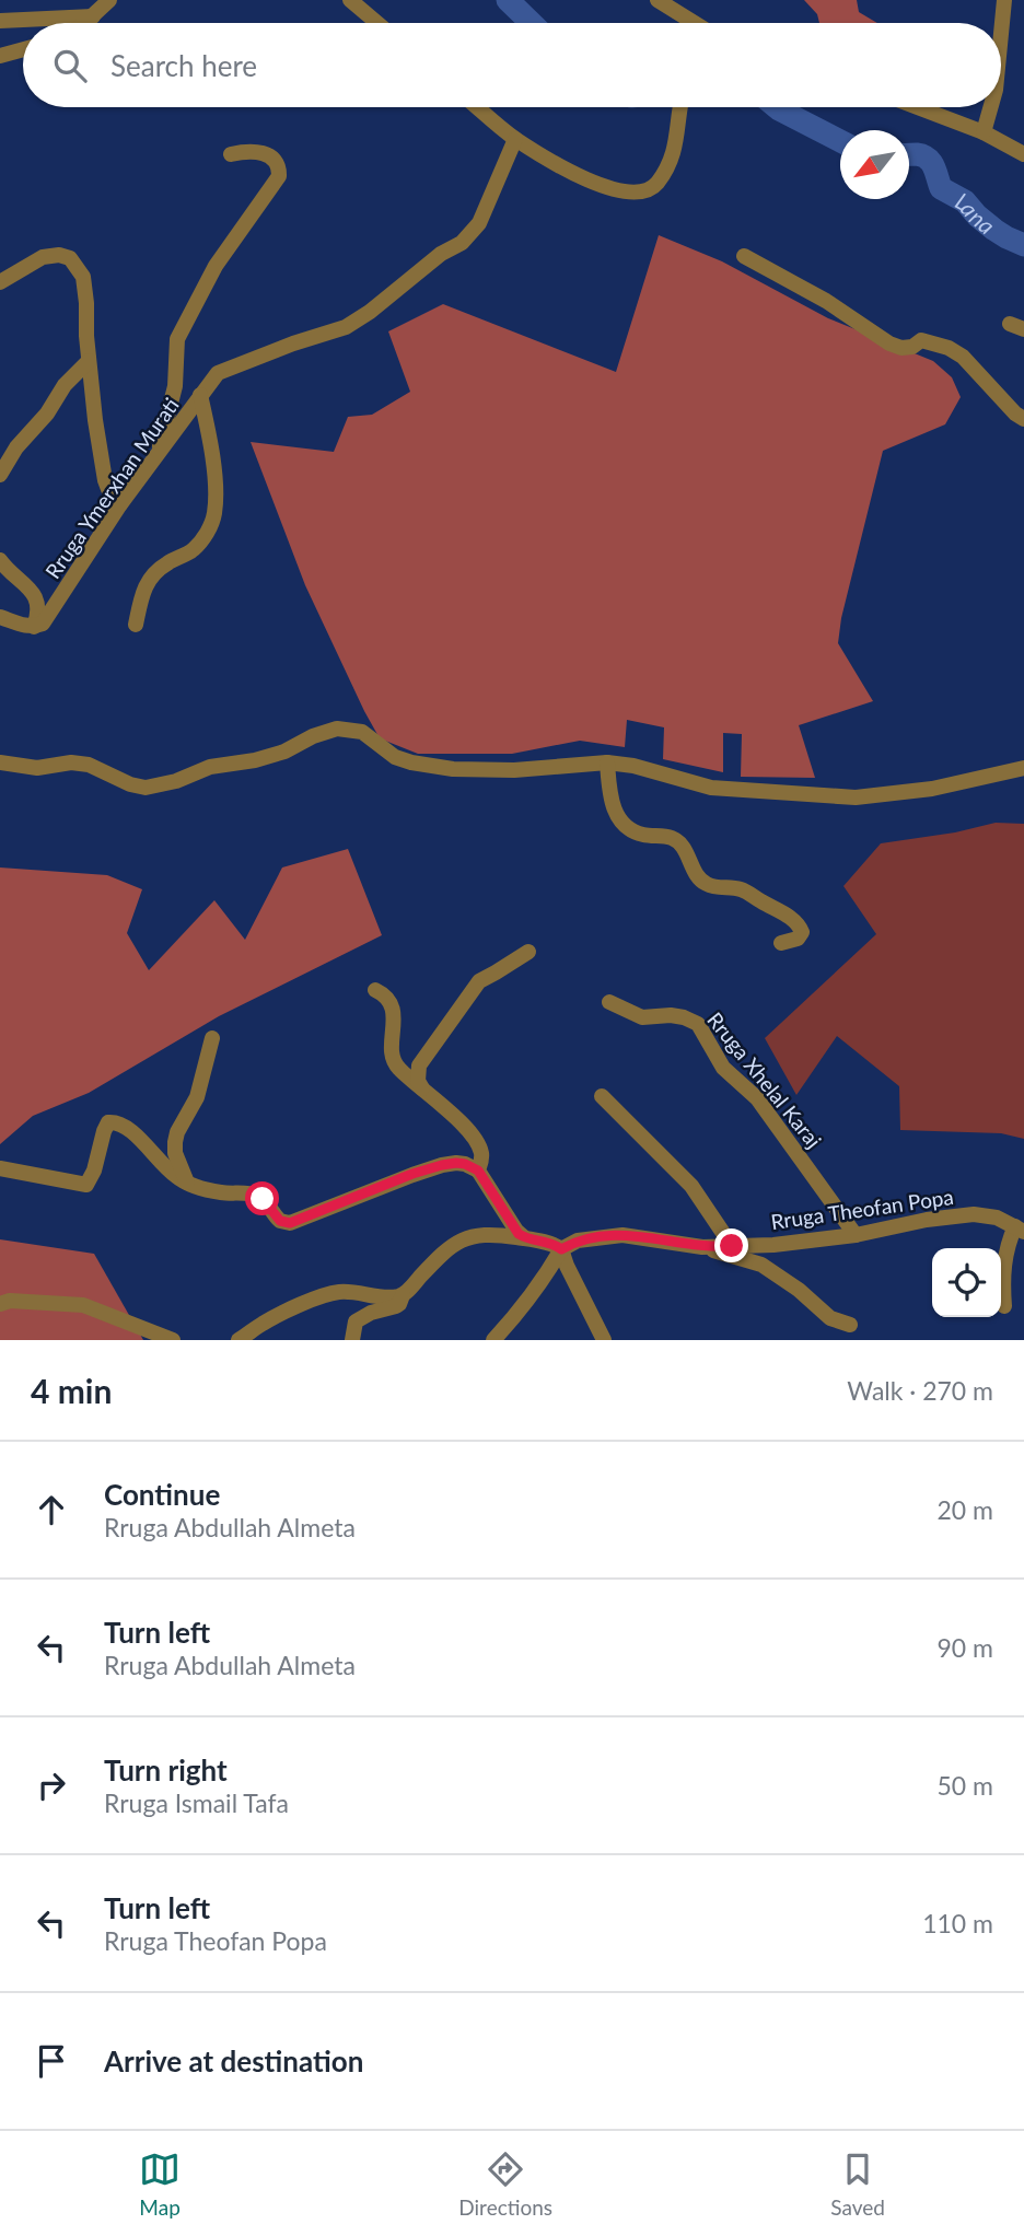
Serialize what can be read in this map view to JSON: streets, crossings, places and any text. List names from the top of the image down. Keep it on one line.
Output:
{"streets":{"street":["Rruga Ymerxhan Murati","Rruga Xhelal Karaj","Rruga Theofan Popa"]},"crossings":[["Rruga Xhelal Karaj","Rruga Theofan Popa"]],"water":["Lana"],"north":"bottom left","page":{"search":"Search here","heading":["4 min","Walk · 270 m"],"list":[["Continue","Rruga Abdullah Almeta","20 m"],["Turn left","Rruga Abdullah Almeta","90 m"],["Turn right","Rruga Ismail Tafa","50 m"],["Turn left","Rruga Theofan Popa","110 m"],"Arrive at destination"],"nav":["Map","Directions","Saved"]}}
